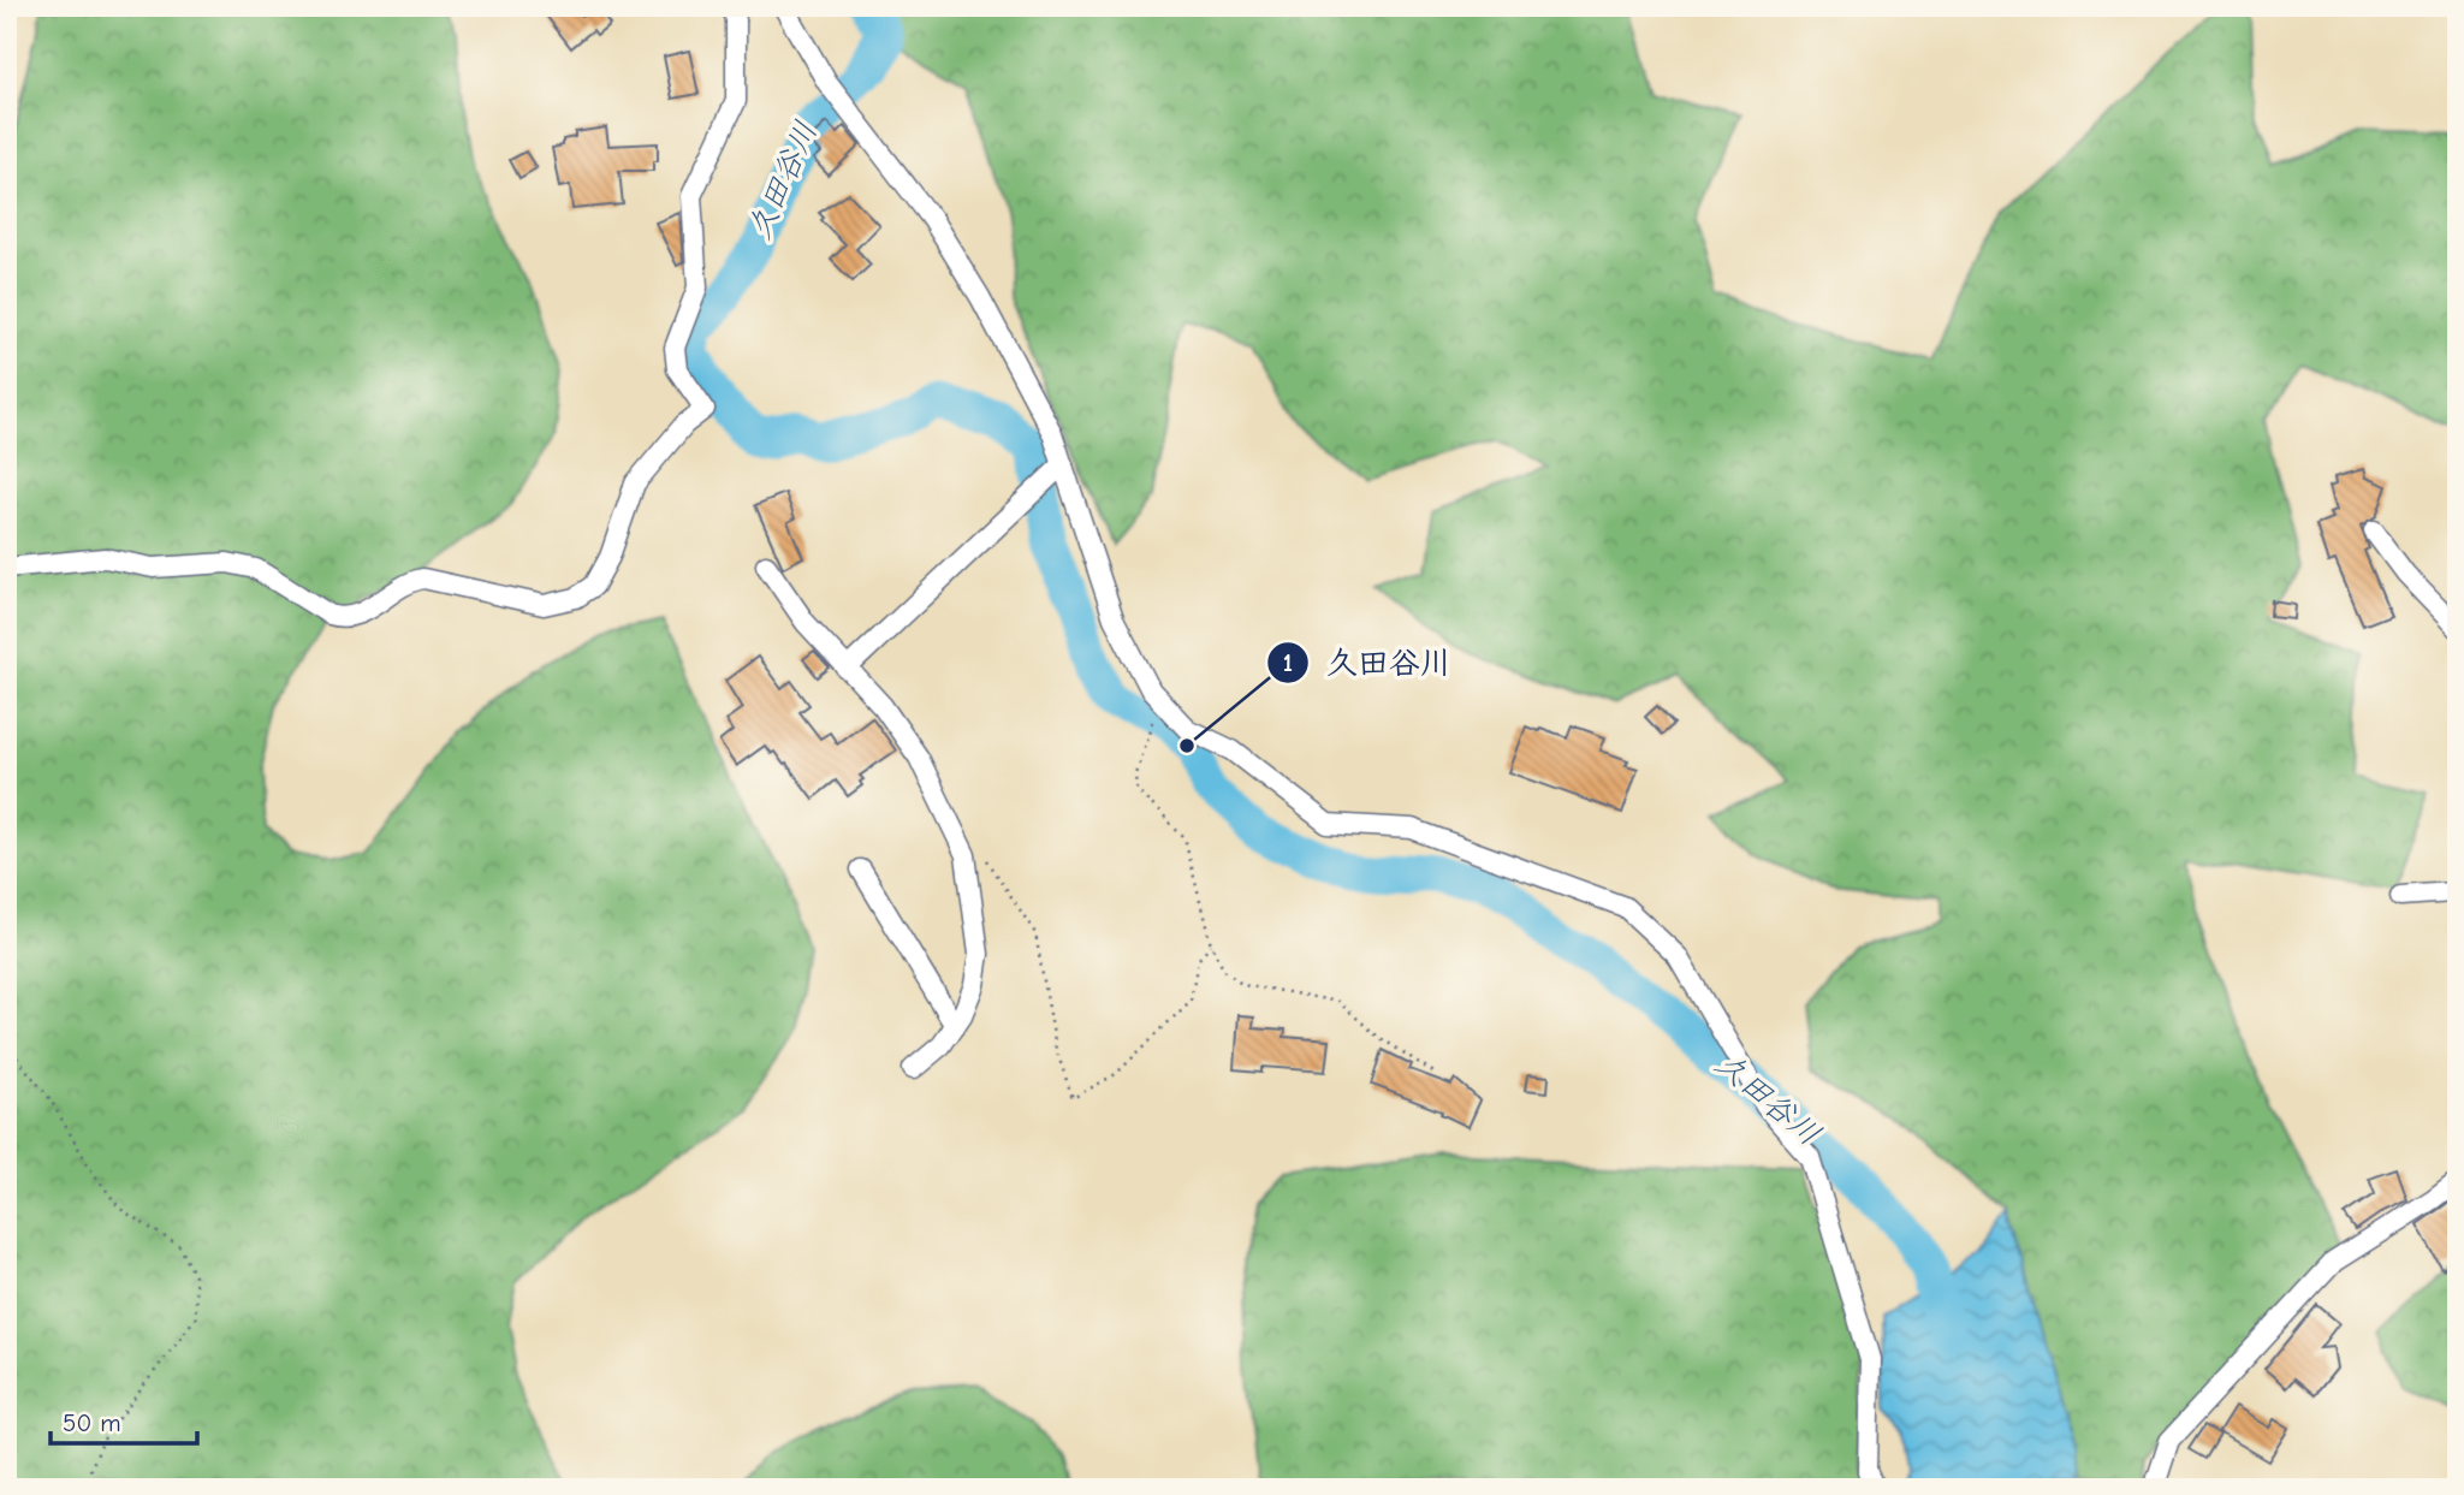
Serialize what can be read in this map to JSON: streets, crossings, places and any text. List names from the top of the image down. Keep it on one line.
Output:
{"water":["久田谷川"],"places":["久田谷川"],"scale_bar":"50 m"}
